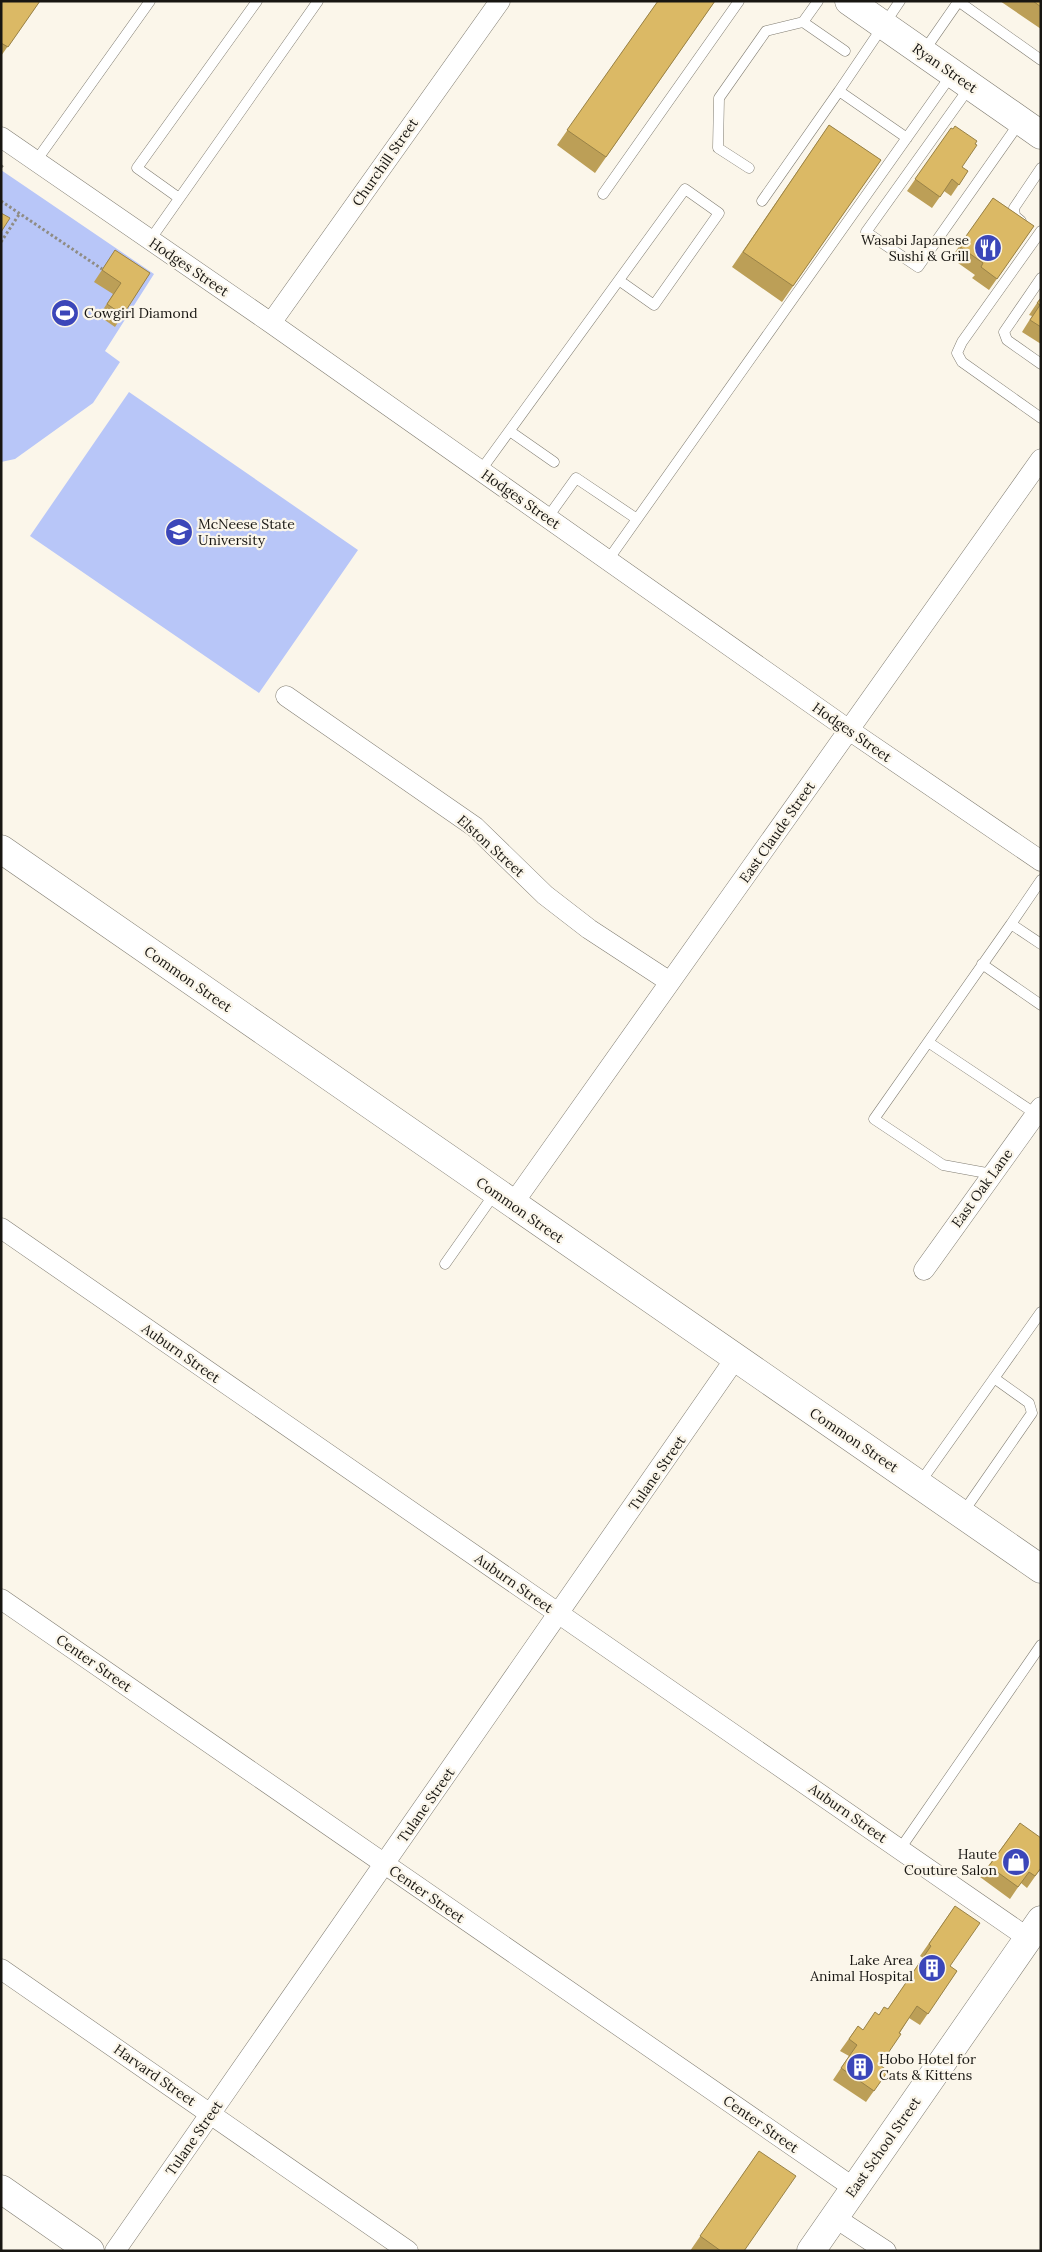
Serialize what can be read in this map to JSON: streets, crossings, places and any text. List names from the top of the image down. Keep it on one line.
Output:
{"streets":{"street":["Ryan Street","Churchill Street","Hodges Street","East Claude Street","Elston Street","Common Street","East Oak Lane","Auburn Street","Tulane Street","Center Street","Harvard Street","East School Street"]},"crossings":[["Churchill Street","Hodges Street"],["Hodges Street","East Claude Street"],["East Claude Street","Elston Street"],["East Claude Street","Common Street"],["Common Street","Tulane Street"],["Auburn Street","Tulane Street"],["Auburn Street","East School Street"],["Tulane Street","Center Street"],["Tulane Street","Harvard Street"],["Center Street","East School Street"]],"places":{"restaurant":["Wasabi Japanese Sushi & Grill"],"sports":["Cowgirl Diamond"],"school or university":["McNeese State University"],"shop":["Haute Couture Salon"],"building":["Lake Area Animal Hospital","Hobo Hotel for Cats & Kittens"]}}
